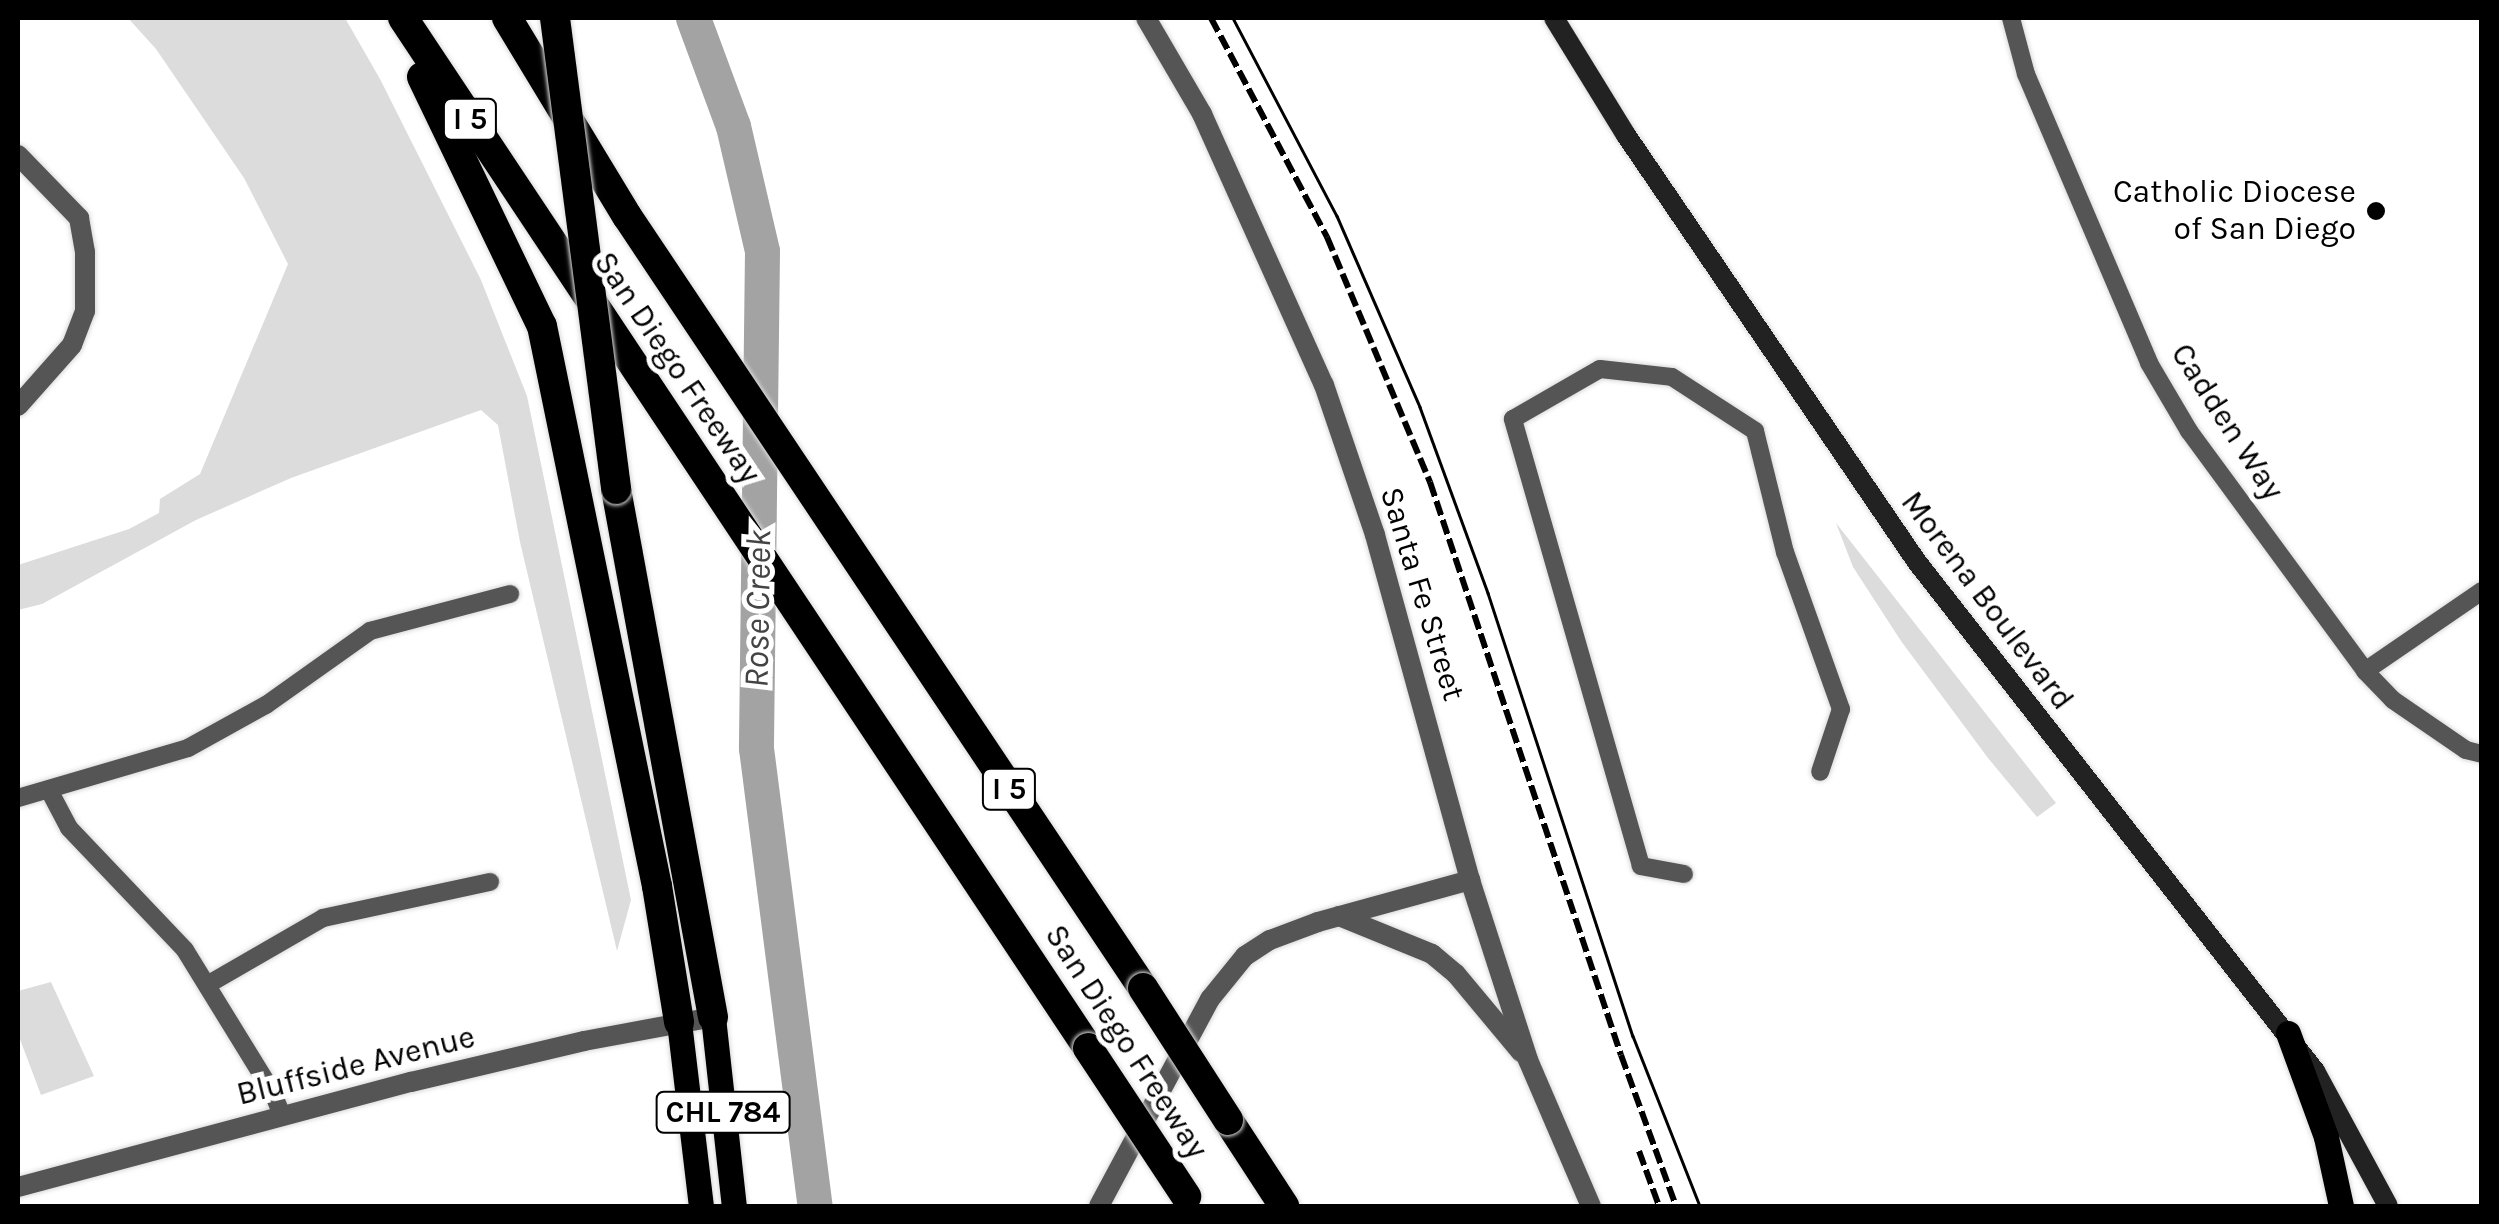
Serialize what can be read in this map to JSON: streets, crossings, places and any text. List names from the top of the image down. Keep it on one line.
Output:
{"streets":{"highway":["I 5","San Diego Freeway"],"main road":["Morena Boulevard","CHL 784"],"street":["Cadden Way","Santa Fe Street","Bluffside Avenue"]},"crossings":[["Bluffside Avenue","CHL 784"]],"water":["Rose Creek"],"places":["Catholic Diocese of San Diego"]}
